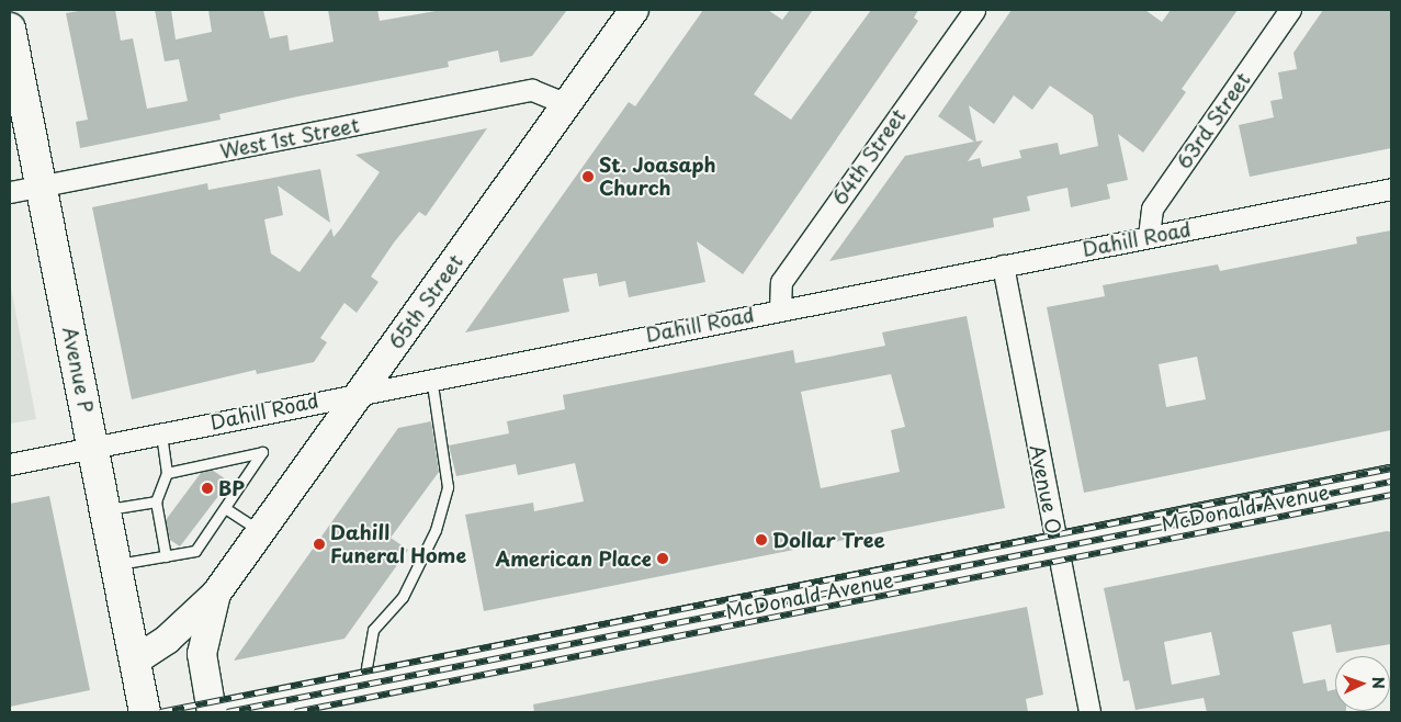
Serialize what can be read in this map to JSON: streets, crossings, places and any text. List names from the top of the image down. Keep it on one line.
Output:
{"streets":{"main road":["65th Street","Avenue P","McDonald Avenue"],"street":["63rd Street","West 1st Street","64th Street","Dahill Road","Avenue O"]},"crossings":[["63rd Street","Dahill Road"],["West 1st Street","65th Street"],["West 1st Street","Avenue P"],["64th Street","Dahill Road"],["Dahill Road","65th Street"],["Dahill Road","Avenue P"],["Dahill Road","Avenue O"],["65th Street","Avenue P"],["Avenue O","McDonald Avenue"]],"places":["St. Joasaph Church","BP","Dollar Tree","Dahill Funeral Home","American Place"],"north":"right"}
